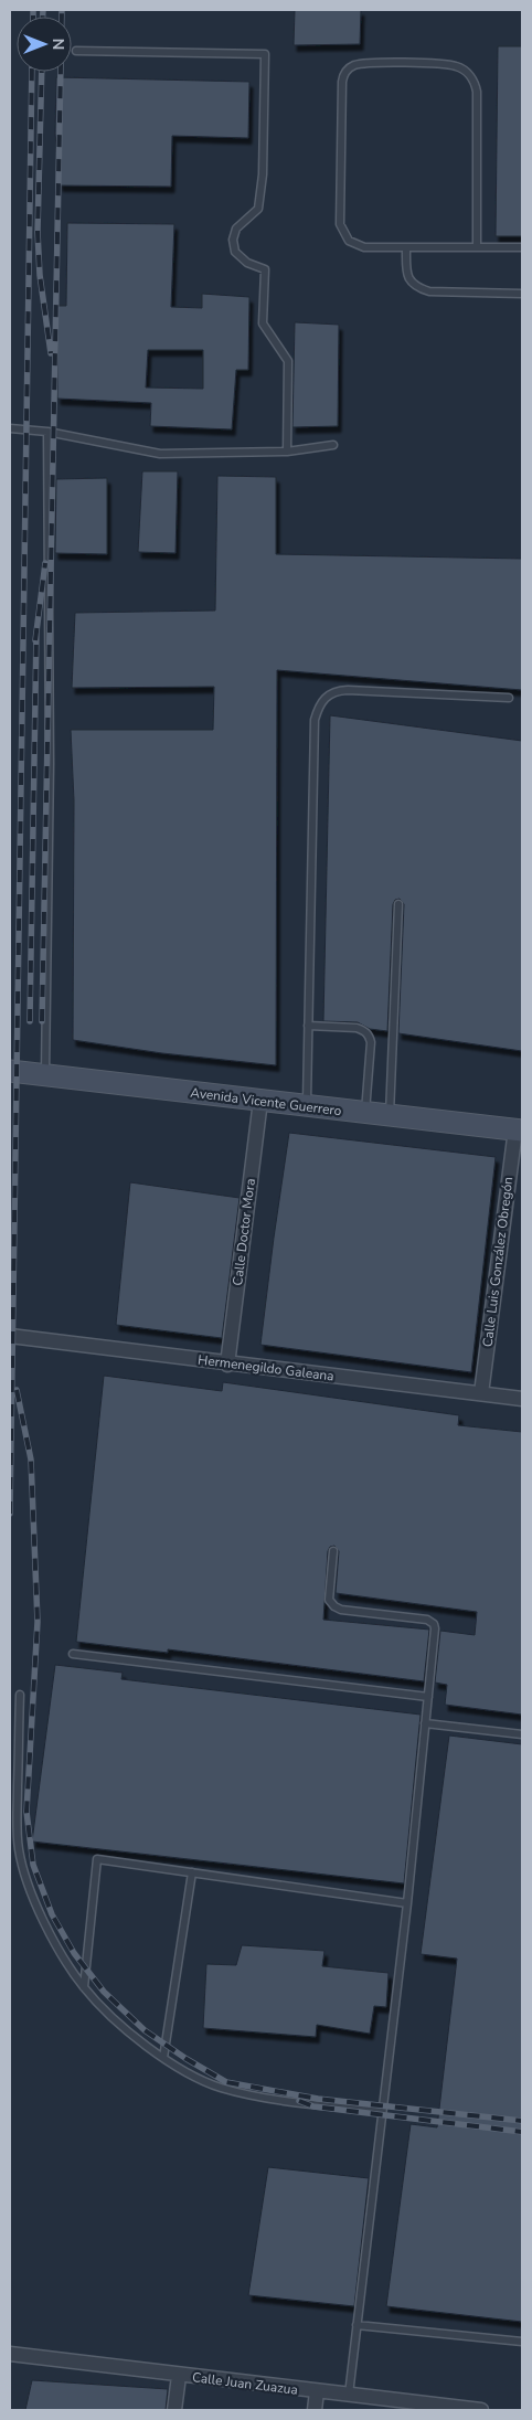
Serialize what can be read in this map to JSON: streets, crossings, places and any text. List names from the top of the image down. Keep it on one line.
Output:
{"streets":{"main road":["Avenida Vicente Guerrero"],"street":["Calle Doctor Mora","Calle Luis González Obregón","Hermenegildo Galeana","Calle Juan Zuazua"]},"crossings":[["Avenida Vicente Guerrero","Calle Doctor Mora"],["Avenida Vicente Guerrero","Calle Luis González Obregón"],["Calle Doctor Mora","Hermenegildo Galeana"],["Calle Luis González Obregón","Hermenegildo Galeana"]],"north":"right"}
